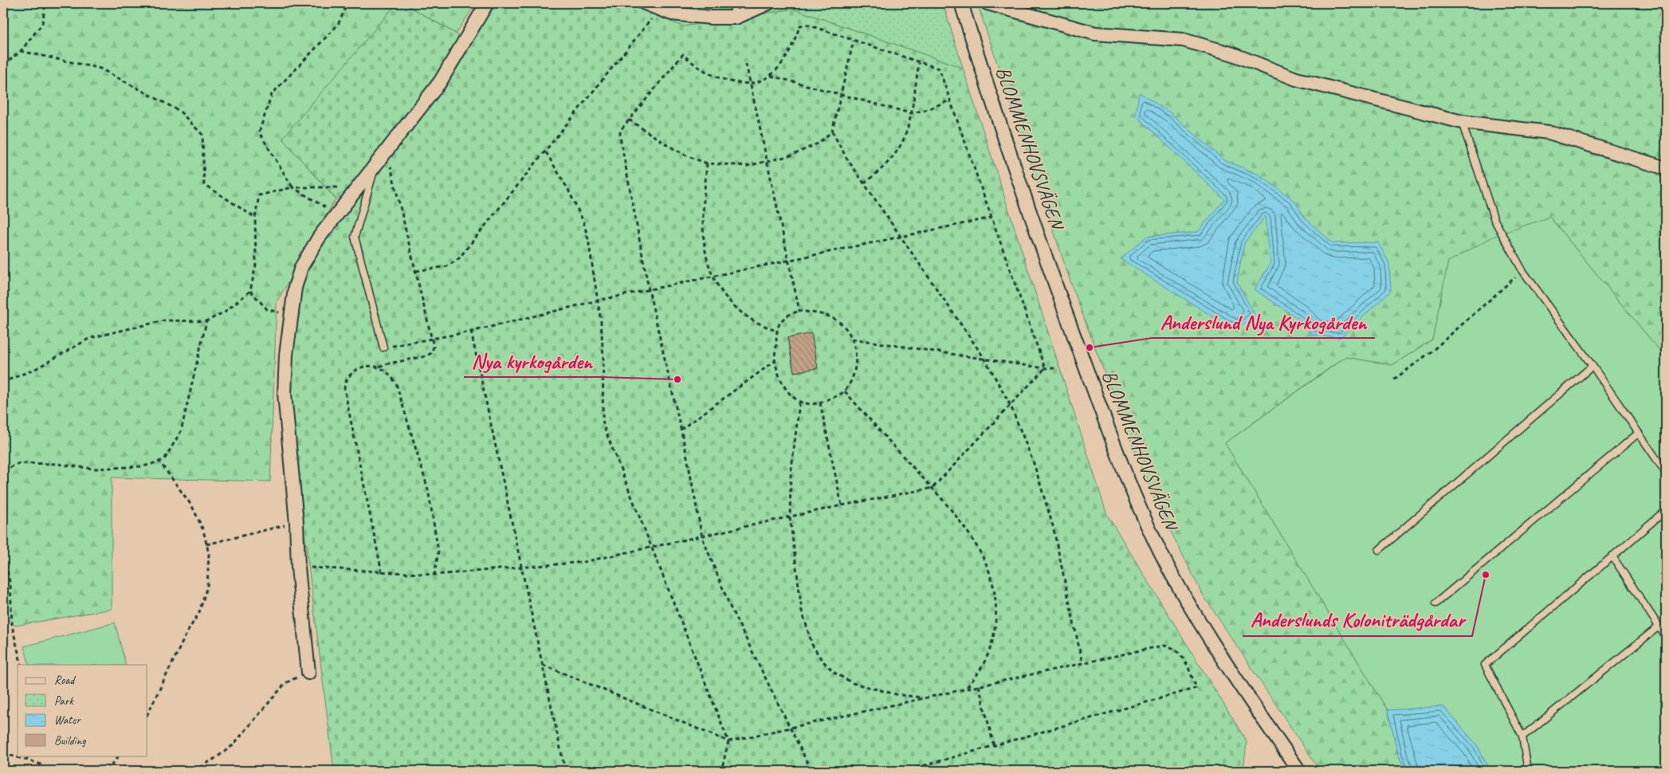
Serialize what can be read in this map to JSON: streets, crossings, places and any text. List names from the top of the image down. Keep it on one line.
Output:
{"streets":{"street":["BLOMMENHOVSVÄGEN"]},"places":["Anderslund Nya Kyrkogården","Nya kyrkogården","Anderslunds Koloniträdgårdar"],"legend":["Road","Park","Water","Building"]}
